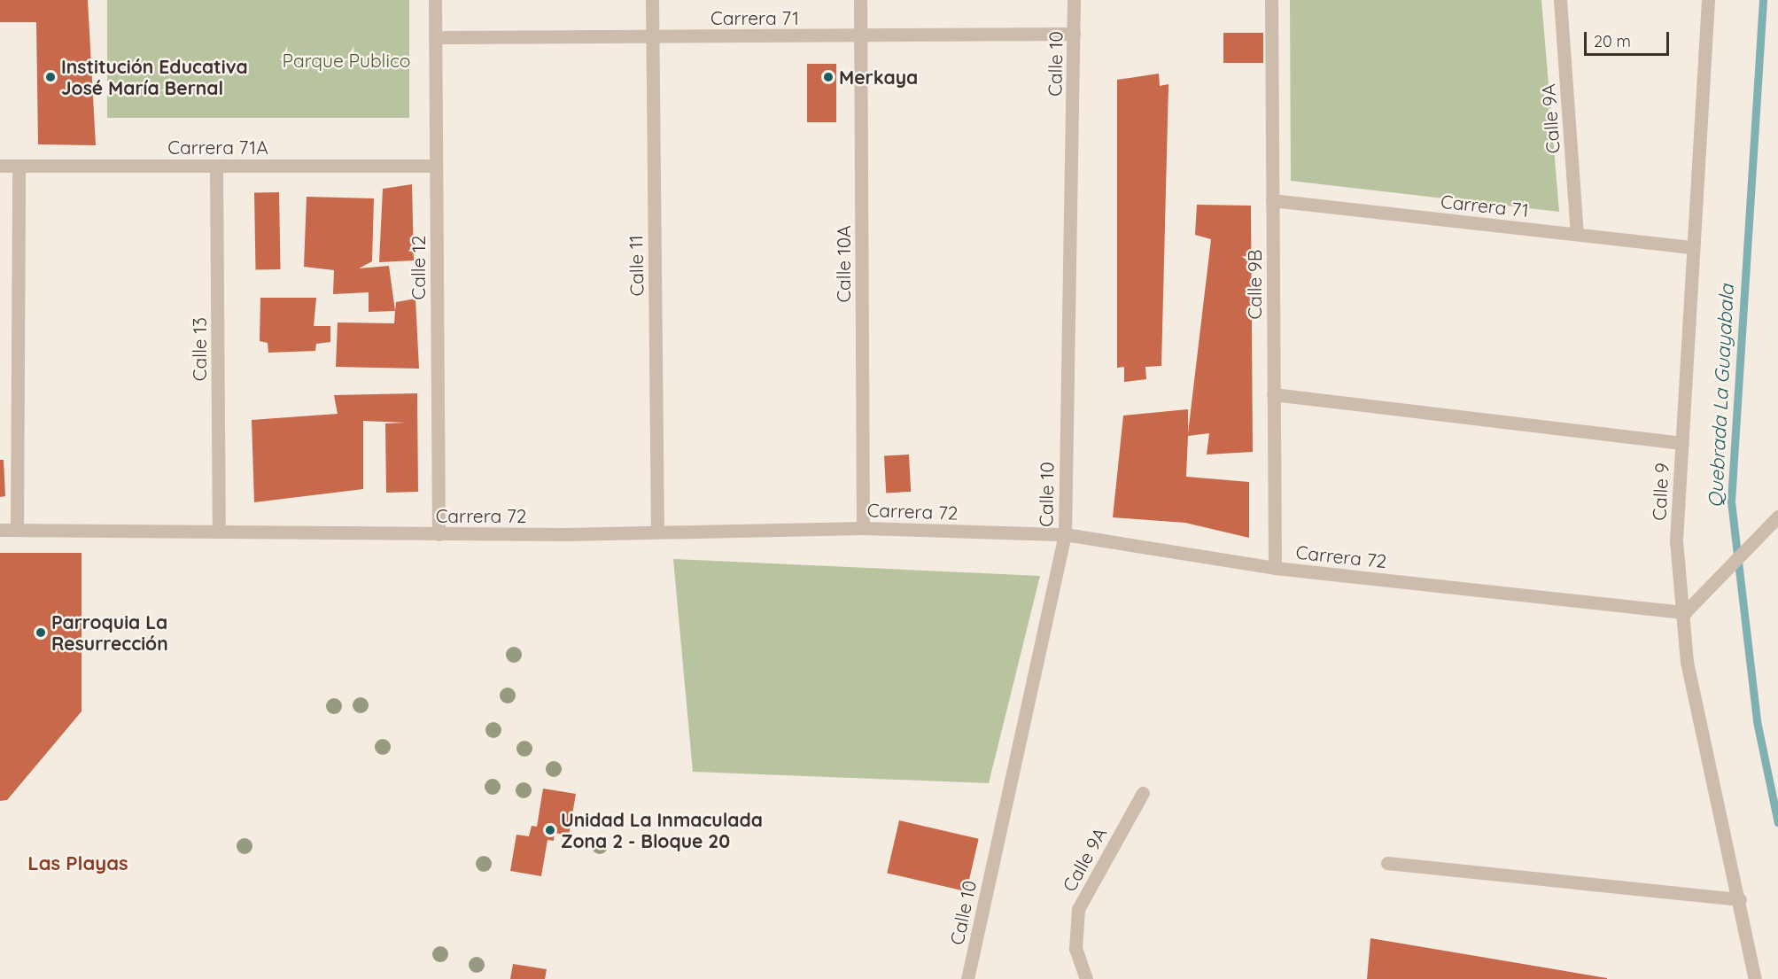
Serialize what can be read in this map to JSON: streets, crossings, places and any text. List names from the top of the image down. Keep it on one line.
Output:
{"streets":{"street":["Carrera 71","Calle 10","Calle 9A","Carrera 71A","Calle 10A","Calle 11","Calle 12","Calle 9B","Calle 13","Calle 9","Carrera 72"]},"crossings":[["Carrera 71","Calle 10"],["Carrera 71","Calle 9A"],["Carrera 71","Calle 10A"],["Carrera 71","Calle 11"],["Carrera 71","Calle 12"],["Carrera 71","Calle 9B"],["Carrera 71","Calle 9"],["Calle 10","Carrera 72"],["Carrera 71A","Calle 12"],["Carrera 71A","Calle 13"],["Calle 10A","Carrera 72"],["Calle 11","Carrera 72"],["Calle 12","Carrera 72"],["Calle 9B","Carrera 72"],["Calle 13","Carrera 72"],["Calle 9","Carrera 72"]],"districts":["Las Playas"],"water":["Quebrada La Guayabala"],"parks":["Parque Publico"],"places":["Institución Educativa José María Bernal","Merkaya","Parroquia La Resurrección","Unidad La Inmaculada Zona 2 - Bloque 20"],"scale_bar":"20 m"}
